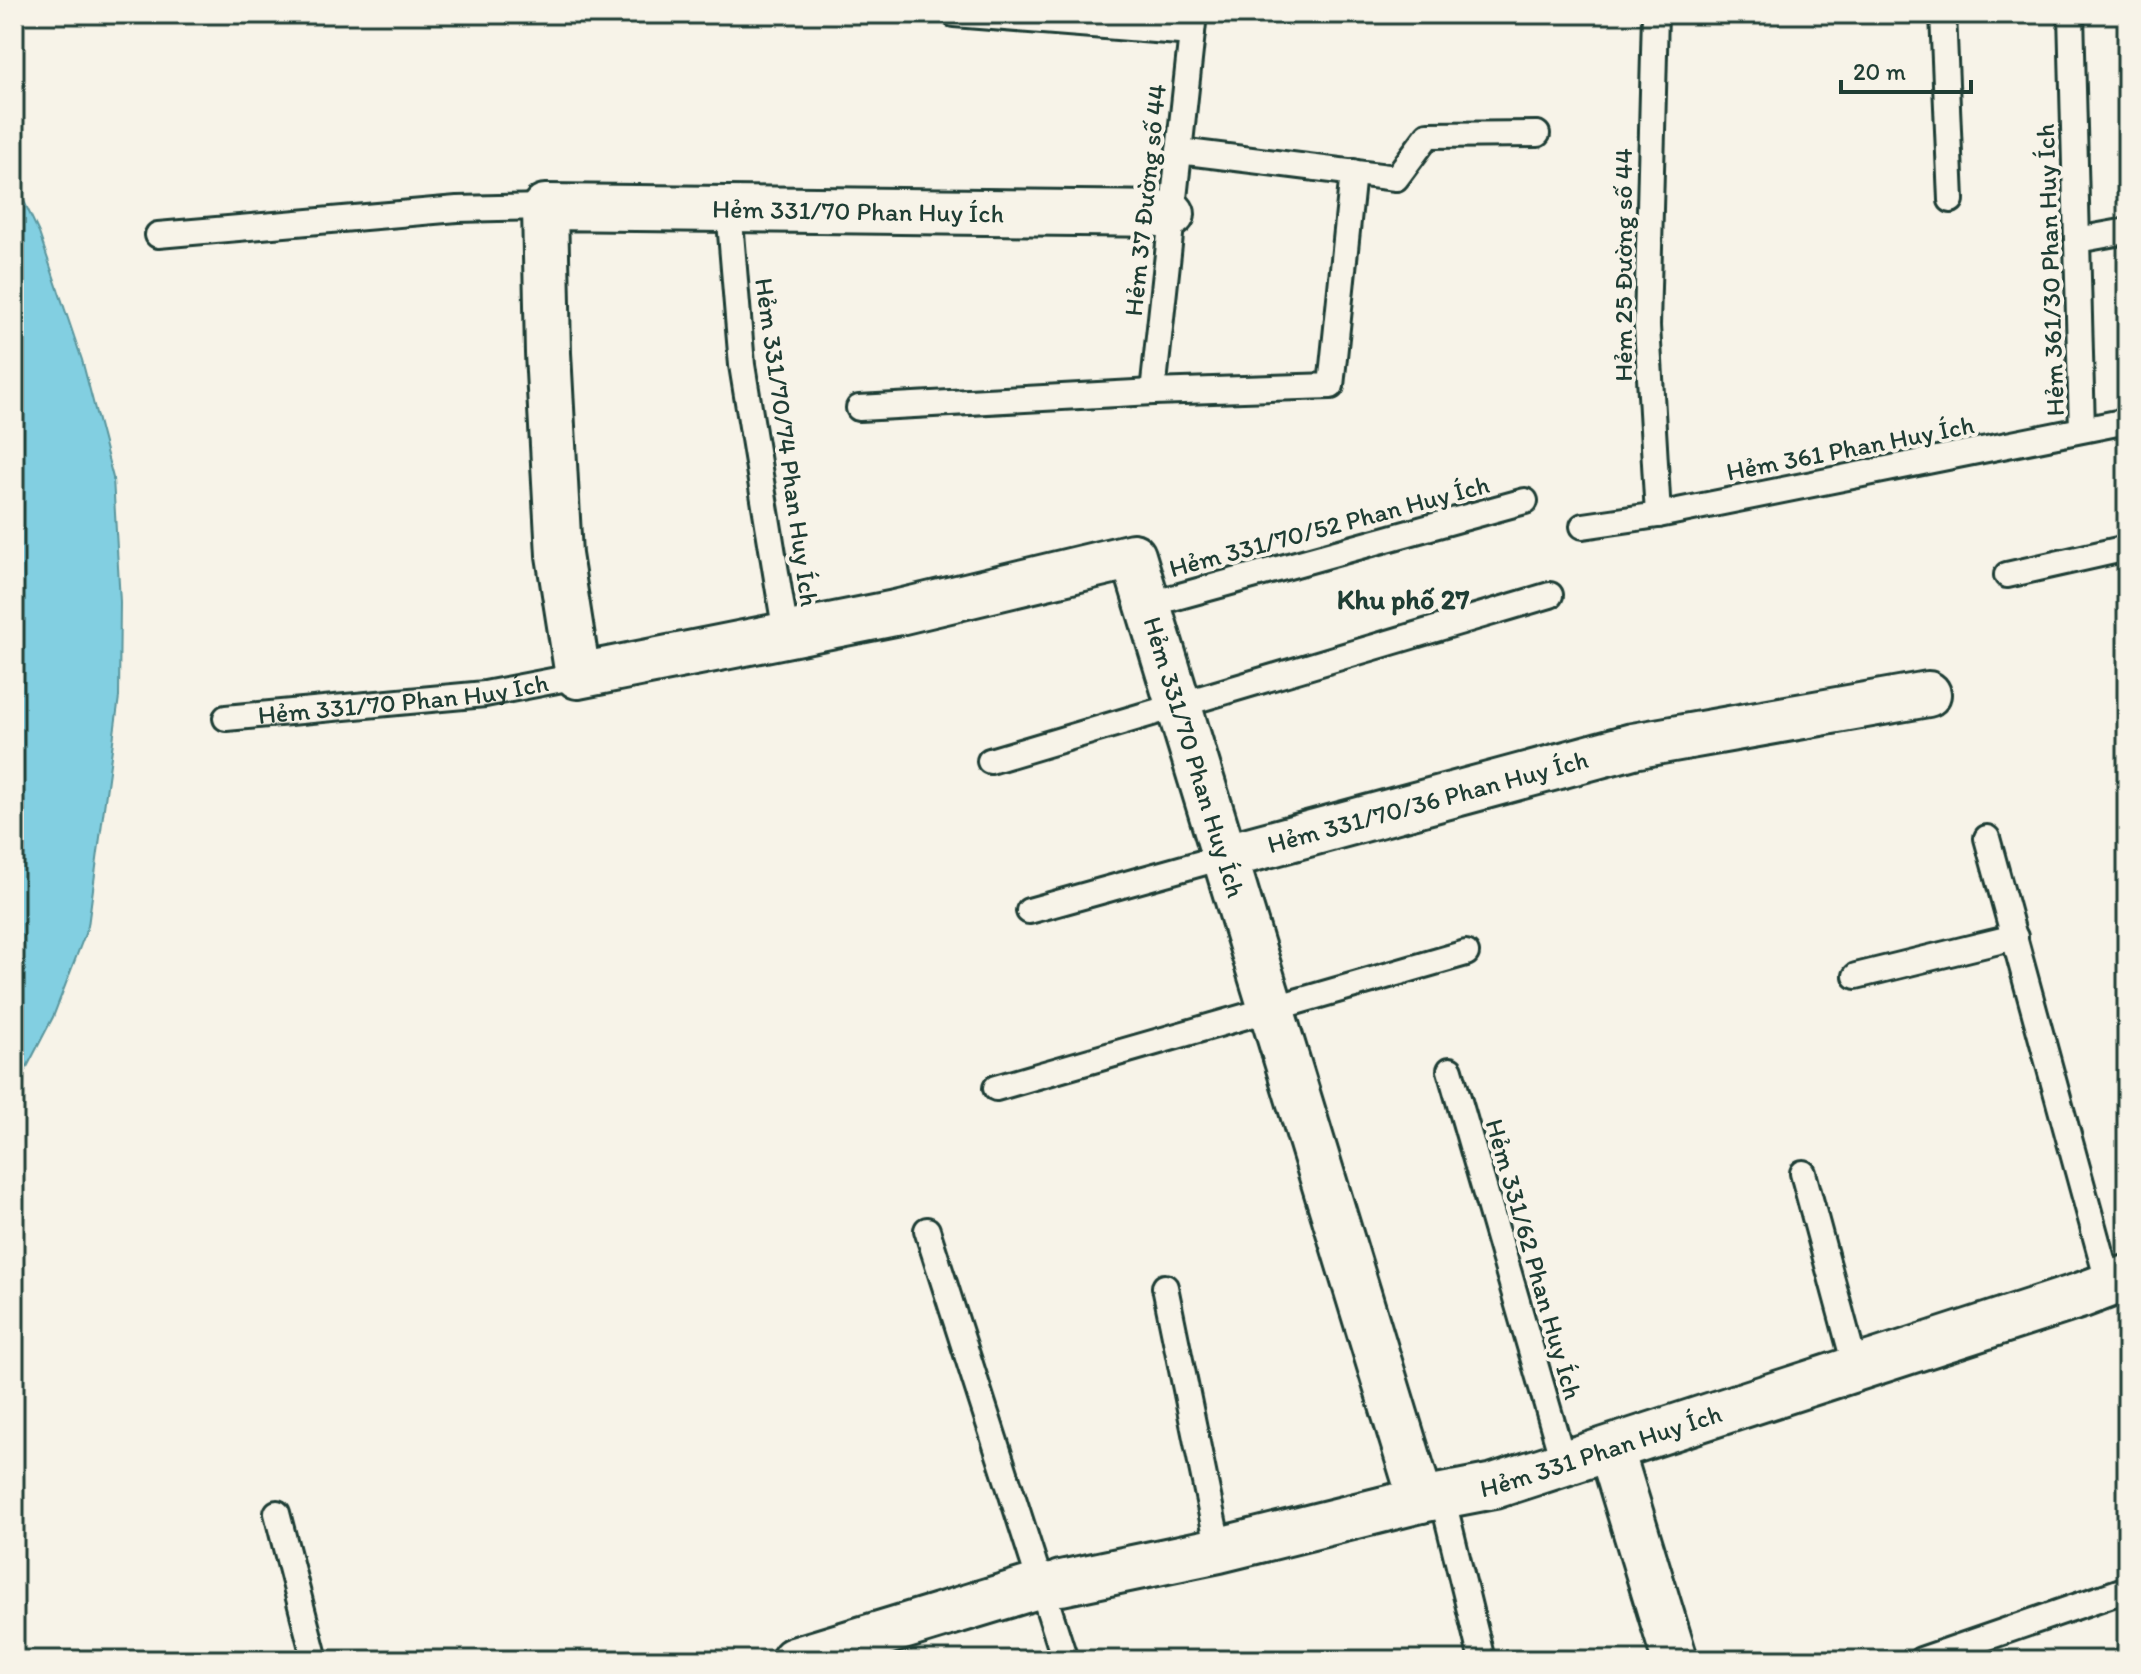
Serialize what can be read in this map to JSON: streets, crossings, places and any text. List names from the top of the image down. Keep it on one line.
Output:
{"streets":{"street":["Hẻm 331/70 Phan Huy Ích","Hẻm 331/70/36 Phan Huy Ích","Hẻm 331 Phan Huy Ích"],"lane":["Hẻm 37 Đường số 44","Hẻm 25 Đường số 44","Hẻm 361/30 Phan Huy Ích","Hẻm 331/70/74 Phan Huy Ích","Hẻm 361 Phan Huy Ích","Hẻm 331/70/52 Phan Huy Ích","Hẻm 331/62 Phan Huy Ích"]},"crossings":[["Hẻm 37 Đường số 44","Hẻm 331/70 Phan Huy Ích"],["Hẻm 331/70 Phan Huy Ích","Hẻm 331/70/74 Phan Huy Ích"],["Hẻm 331/70 Phan Huy Ích","Hẻm 331/70/52 Phan Huy Ích"],["Hẻm 331/70 Phan Huy Ích","Hẻm 331/70/36 Phan Huy Ích"],["Hẻm 331/70 Phan Huy Ích","Hẻm 331 Phan Huy Ích"],["Hẻm 25 Đường số 44","Hẻm 361 Phan Huy Ích"],["Hẻm 361/30 Phan Huy Ích","Hẻm 361 Phan Huy Ích"],["Hẻm 331/62 Phan Huy Ích","Hẻm 331 Phan Huy Ích"]],"districts":["Khu phố 27"],"scale_bar":"20 m"}
